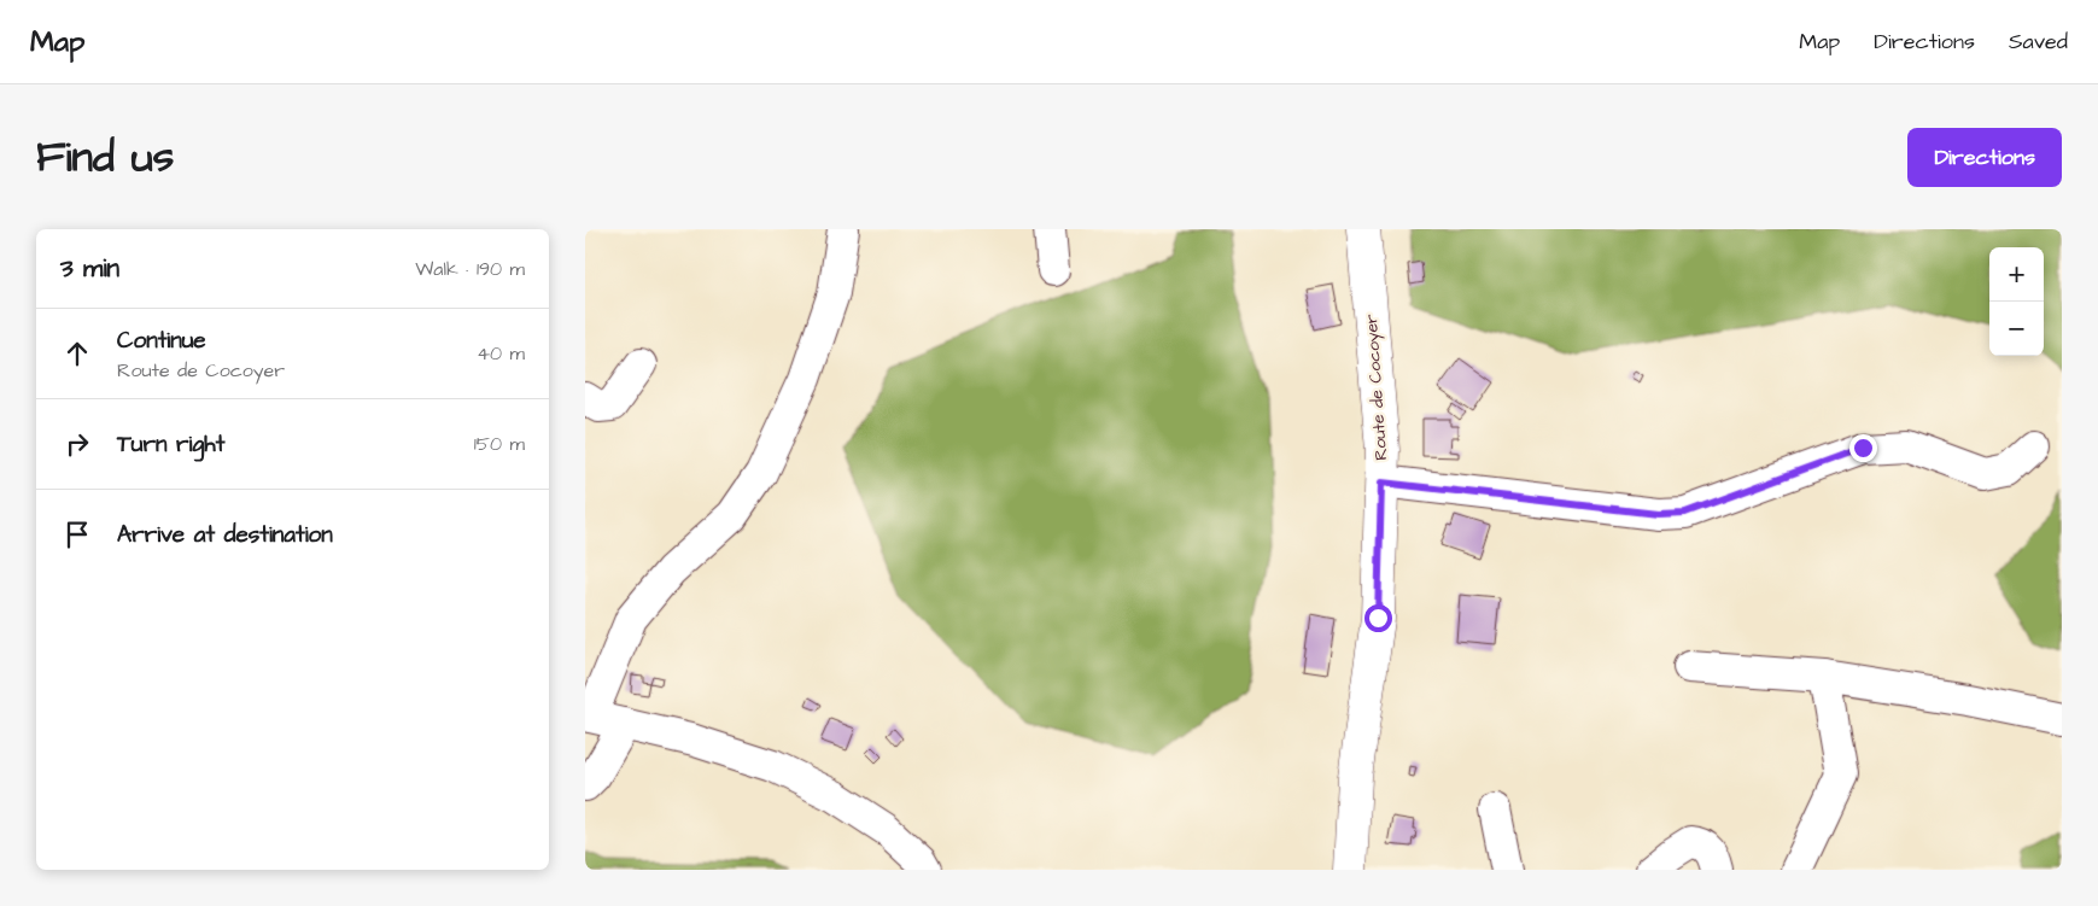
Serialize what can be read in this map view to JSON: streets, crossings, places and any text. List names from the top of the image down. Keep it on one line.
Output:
{"streets":{"main road":["Route de Cocoyer"]},"page":{"header":"Map","nav":["Map","Directions","Saved"],"title":"Find us","buttons":"Directions","heading":["3 min","Walk · 190 m"],"map_buttons":["+","−"],"list":[["Continue","Route de Cocoyer","40 m"],["Turn right","150 m"],"Arrive at destination"]}}
